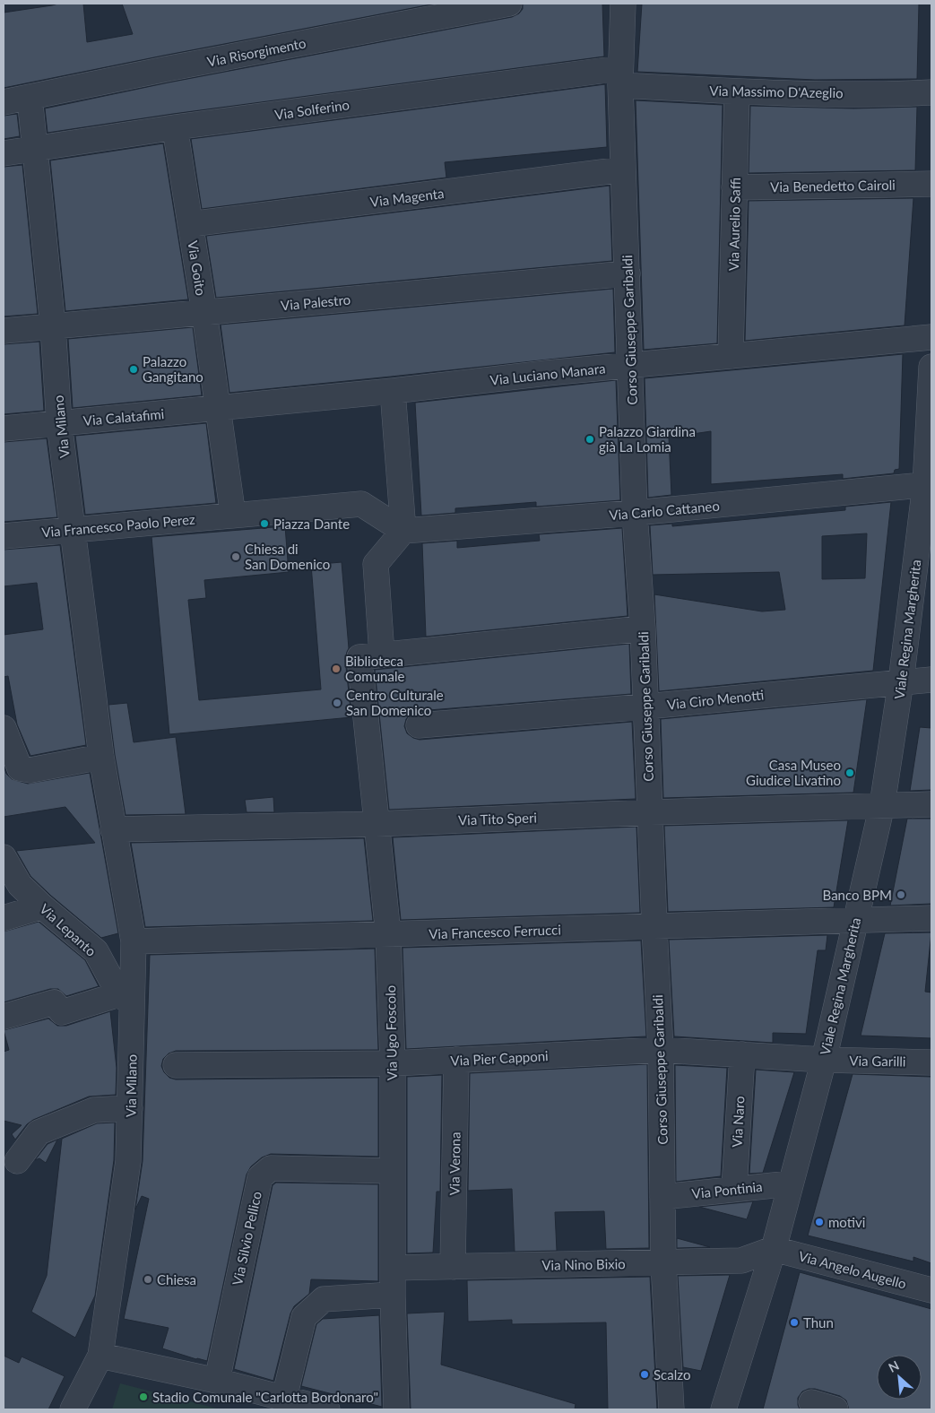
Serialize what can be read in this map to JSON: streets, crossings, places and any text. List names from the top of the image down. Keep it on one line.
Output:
{"streets":{"street":["Via Risorgimento","Via Massimo D'Azeglio","Via Solferino","Via Benedetto Cairoli","Via Magenta","Via Aurelio Saffi","Via Goito","Via Palestro","Corso Giuseppe Garibaldi","Via Luciano Manara","Via Calatafimi","Via Milano","Via Carlo Cattaneo","Via Francesco Paolo Perez","Viale Regina Margherita","Via Ciro Menotti","Via Tito Speri","Via Lepanto","Via Francesco Ferrucci","Via Ugo Foscolo","Via Pier Capponi","Via Garilli","Via Naro","Via Verona","Via Pontinia","Via Silvio Pellico","Via Nino Bixio","Via Angelo Augello"]},"crossings":[["Via Risorgimento","Via Milano"],["Via Massimo D'Azeglio","Via Solferino"],["Via Massimo D'Azeglio","Via Aurelio Saffi"],["Via Massimo D'Azeglio","Corso Giuseppe Garibaldi"],["Via Solferino","Via Goito"],["Via Solferino","Corso Giuseppe Garibaldi"],["Via Solferino","Via Milano"],["Via Benedetto Cairoli","Via Aurelio Saffi"],["Via Magenta","Via Goito"],["Via Magenta","Corso Giuseppe Garibaldi"],["Via Aurelio Saffi","Via Luciano Manara"],["Via Goito","Via Palestro"],["Via Goito","Via Luciano Manara"],["Via Goito","Via Calatafimi"],["Via Goito","Via Francesco Paolo Perez"],["Via Palestro","Corso Giuseppe Garibaldi"],["Via Palestro","Via Milano"],["Corso Giuseppe Garibaldi","Via Luciano Manara"],["Corso Giuseppe Garibaldi","Via Carlo Cattaneo"],["Corso Giuseppe Garibaldi","Via Ciro Menotti"],["Corso Giuseppe Garibaldi","Via Tito Speri"],["Corso Giuseppe Garibaldi","Via Francesco Ferrucci"],["Corso Giuseppe Garibaldi","Via Pier Capponi"],["Corso Giuseppe Garibaldi","Via Pontinia"],["Corso Giuseppe Garibaldi","Via Nino Bixio"],["Via Luciano Manara","Via Calatafimi"],["Via Calatafimi","Via Milano"],["Via Milano","Via Francesco Paolo Perez"],["Via Milano","Via Tito Speri"],["Via Milano","Via Lepanto"],["Via Milano","Via Francesco Ferrucci"],["Via Carlo Cattaneo","Viale Regina Margherita"],["Via Carlo Cattaneo","Via Ugo Foscolo"],["Viale Regina Margherita","Via Ciro Menotti"],["Viale Regina Margherita","Via Tito Speri"],["Viale Regina Margherita","Via Francesco Ferrucci"],["Viale Regina Margherita","Via Pier Capponi"],["Viale Regina Margherita","Via Garilli"],["Viale Regina Margherita","Via Pontinia"],["Viale Regina Margherita","Via Nino Bixio"],["Viale Regina Margherita","Via Angelo Augello"],["Via Tito Speri","Via Ugo Foscolo"],["Via Francesco Ferrucci","Via Ugo Foscolo"],["Via Ugo Foscolo","Via Pier Capponi"],["Via Ugo Foscolo","Via Silvio Pellico"],["Via Ugo Foscolo","Via Nino Bixio"],["Via Pier Capponi","Via Garilli"],["Via Pier Capponi","Via Naro"],["Via Pier Capponi","Via Verona"],["Via Naro","Via Pontinia"],["Via Verona","Via Nino Bixio"],["Via Nino Bixio","Via Angelo Augello"]],"places":["Palazzo Gangitano","Palazzo Giardina già La Lomia","Piazza Dante","Chiesa di San Domenico","Biblioteca Comunale","Centro Culturale San Domenico","Casa Museo Giudice Livatino","Banco BPM","motivi","Chiesa","Thun","Scalzo","Stadio Comunale \"Carlotta Bordonaro\""],"north":"top left"}
